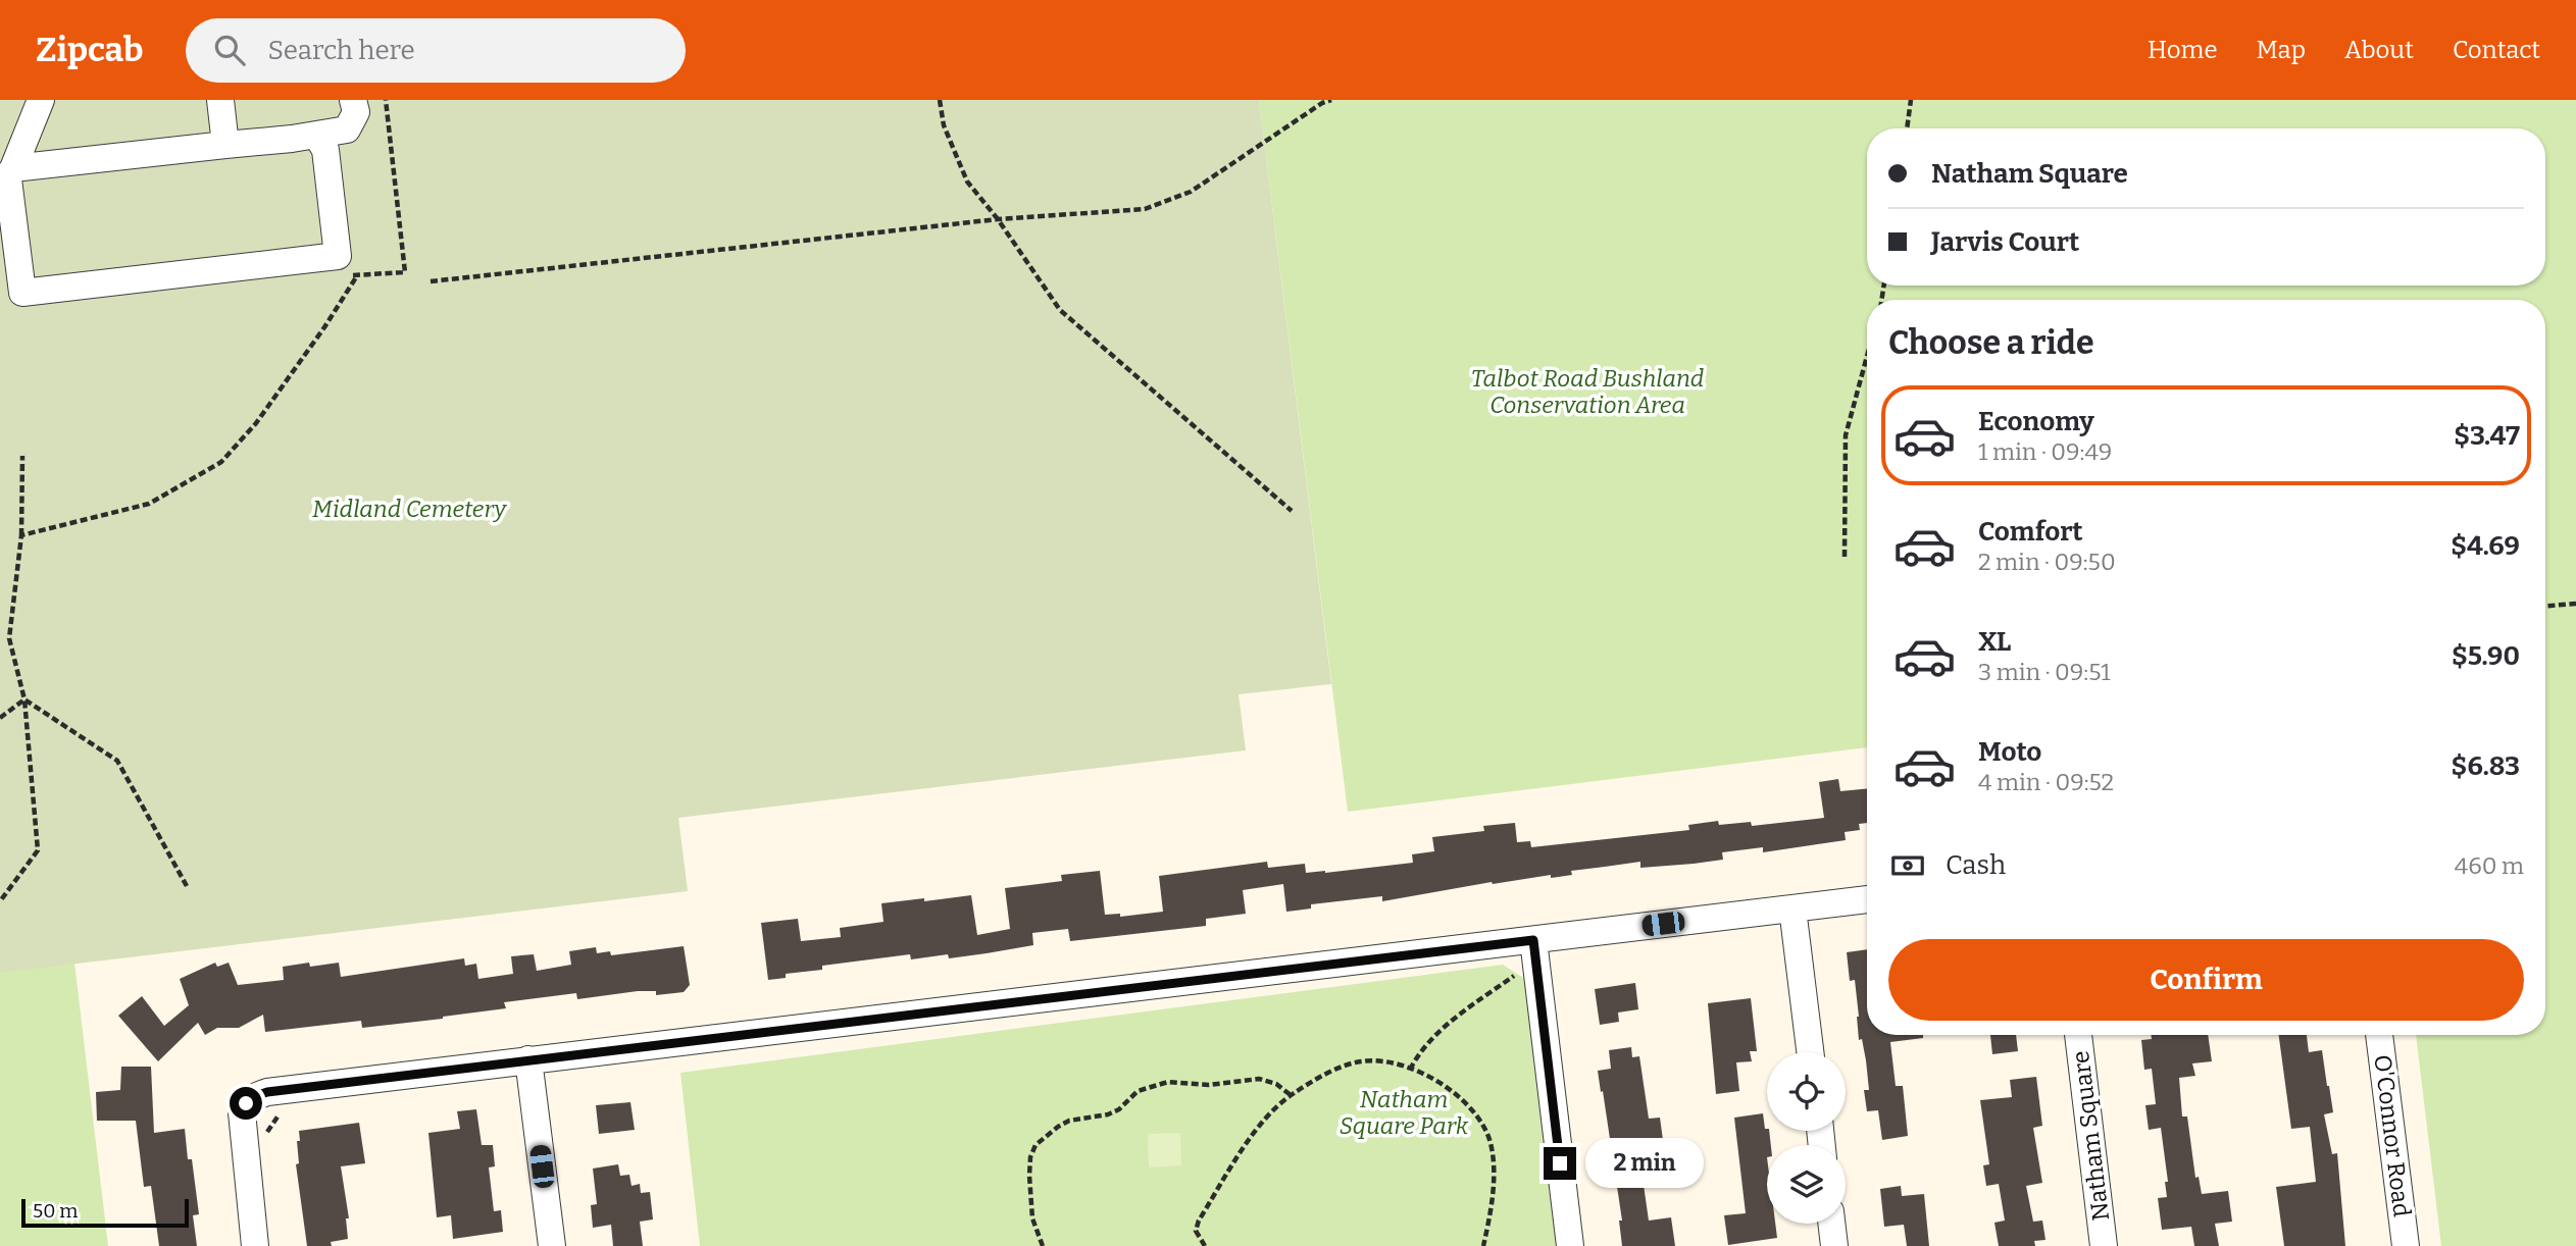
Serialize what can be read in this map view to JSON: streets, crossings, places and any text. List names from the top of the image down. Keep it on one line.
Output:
{"streets":{"street":["Natham Square","O'Connor Road"]},"parks":["Talbot Road Bushland Conservation Area","Midland Cemetery","Natham Square Park"],"scale_bar":"50 m","page":{"header":"Zipcab","search":"Search here","nav":["Home","Map","About","Contact"],"banner":["Natham Square","Jarvis Court"],"heading":"Choose a ride","list":[{"name":"Economy","note":"1 min · 09:49","value":"$3.47"},{"name":"Comfort","note":"2 min · 09:50","value":"$4.69"},{"name":"XL","note":"3 min · 09:51","value":"$5.90"},{"name":"Moto","note":"4 min · 09:52","value":"$6.83"}],"pay":["Cash","460 m"],"buttons":"Confirm","bubble":"2 min","scale":"50 m"}}
